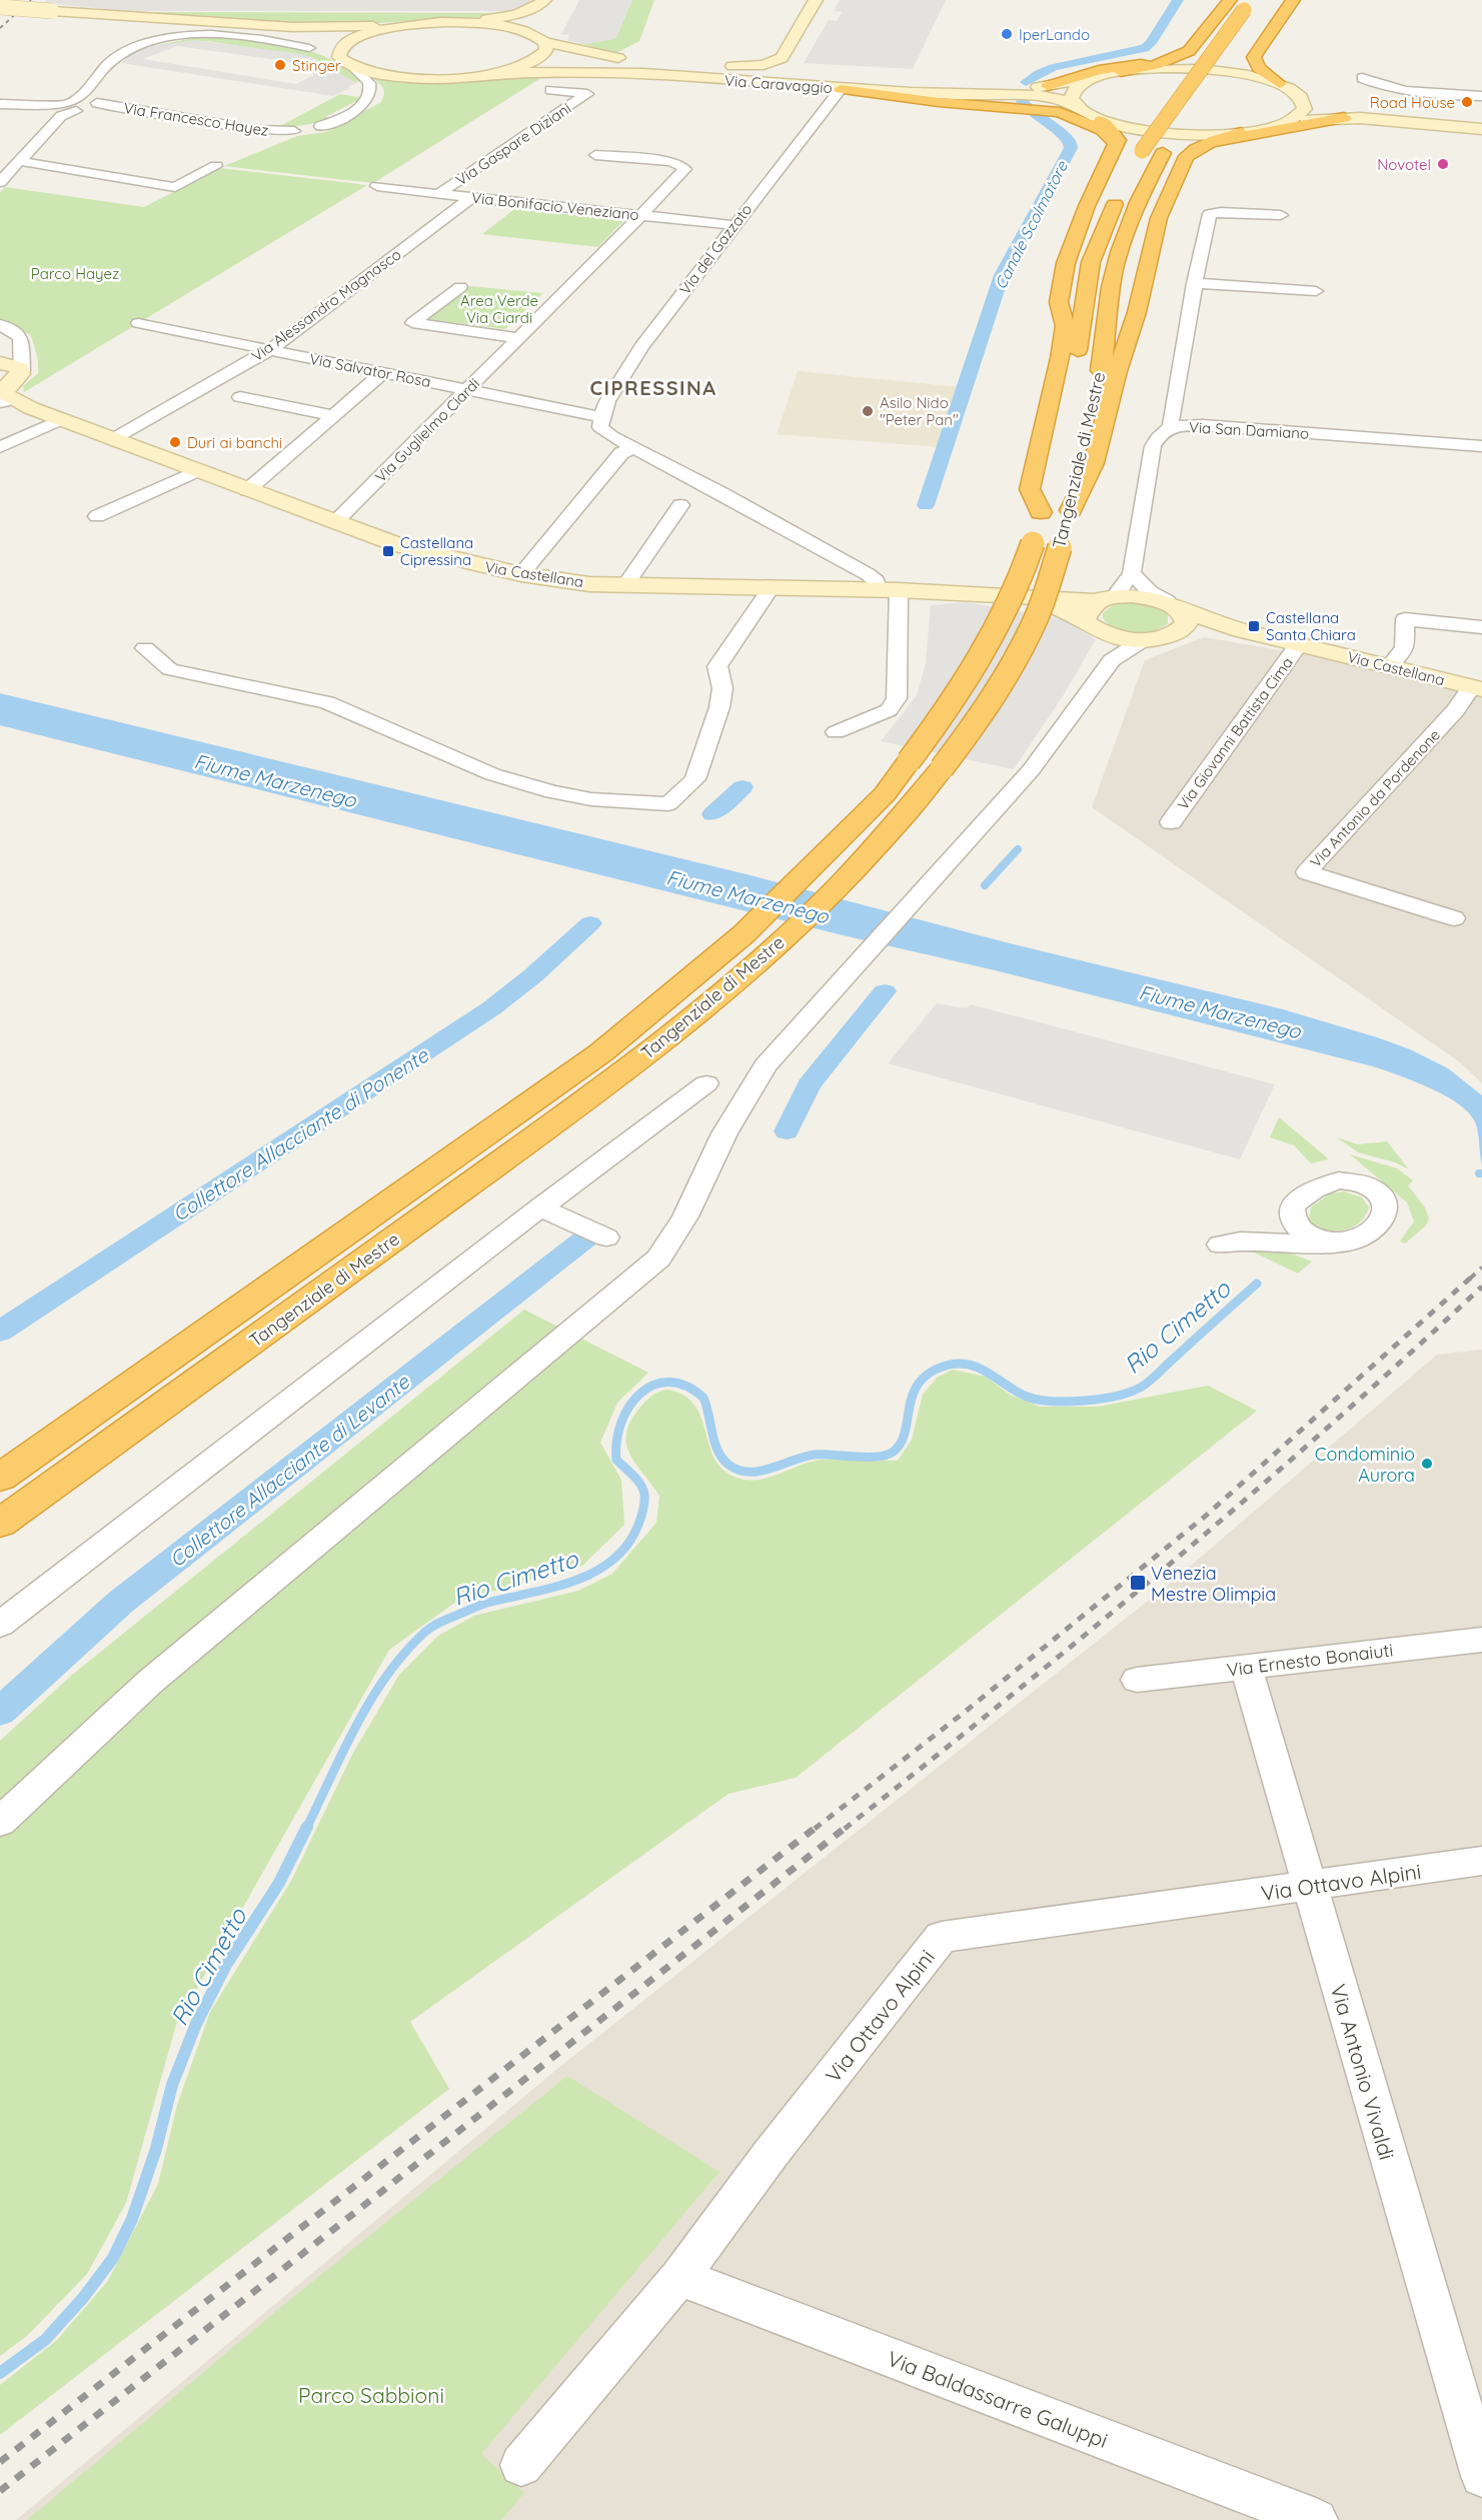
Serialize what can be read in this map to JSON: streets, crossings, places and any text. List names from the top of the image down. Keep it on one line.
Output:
{"streets":{"highway":["Tangenziale di Mestre"],"main road":["Via Caravaggio","Via Castellana"],"street":["Via Francesco Hayez","Via Gaspare Diziani","Via Bonifacio Veneziano","Via del Gazzato","Via Alessandro Magnasco","Via Salvator Rosa","Via Guglielmo Ciardi","Via San Damiano","Via Giovanni Battista Cima","Via Antonio da Pordenone","Via Ernesto Bonaiuti","Via Ottavo Alpini","Via Antonio Vivaldi","Via Baldassarre Galuppi"]},"crossings":[["Via Caravaggio","Via del Gazzato"],["Via Gaspare Diziani","Via Bonifacio Veneziano"],["Via Bonifacio Veneziano","Via del Gazzato"],["Via Bonifacio Veneziano","Via Alessandro Magnasco"],["Via Bonifacio Veneziano","Via Guglielmo Ciardi"],["Via del Gazzato","Via Salvator Rosa"],["Via Alessandro Magnasco","Via Salvator Rosa"],["Via Alessandro Magnasco","Via Castellana"],["Via Salvator Rosa","Via Guglielmo Ciardi"],["Via Guglielmo Ciardi","Via Castellana"],["Via San Damiano","Via Castellana"],["Via Castellana","Via Giovanni Battista Cima"],["Via Castellana","Via Antonio da Pordenone"],["Via Ernesto Bonaiuti","Via Antonio Vivaldi"],["Via Ottavo Alpini","Via Antonio Vivaldi"],["Via Ottavo Alpini","Via Baldassarre Galuppi"]],"districts":["CIPRESSINA"],"water":["Canale Scolmatore","Fiume Marzenego","Collettore Allacciante di Ponente","Rio Cimetto","Collettore Allacciante di Levante"],"parks":["Parco Hayez","Area Verde Via Ciardi","Parco Sabbioni"],"places":{"other":["IperLando","Stinger","Road House","Novotel","Asilo Nido \"Peter Pan\"","Duri ai banchi","Condominio Aurora"],"transit":["Castellana Cipressina","Castellana Santa Chiara","Venezia Mestre Olimpia"]}}
